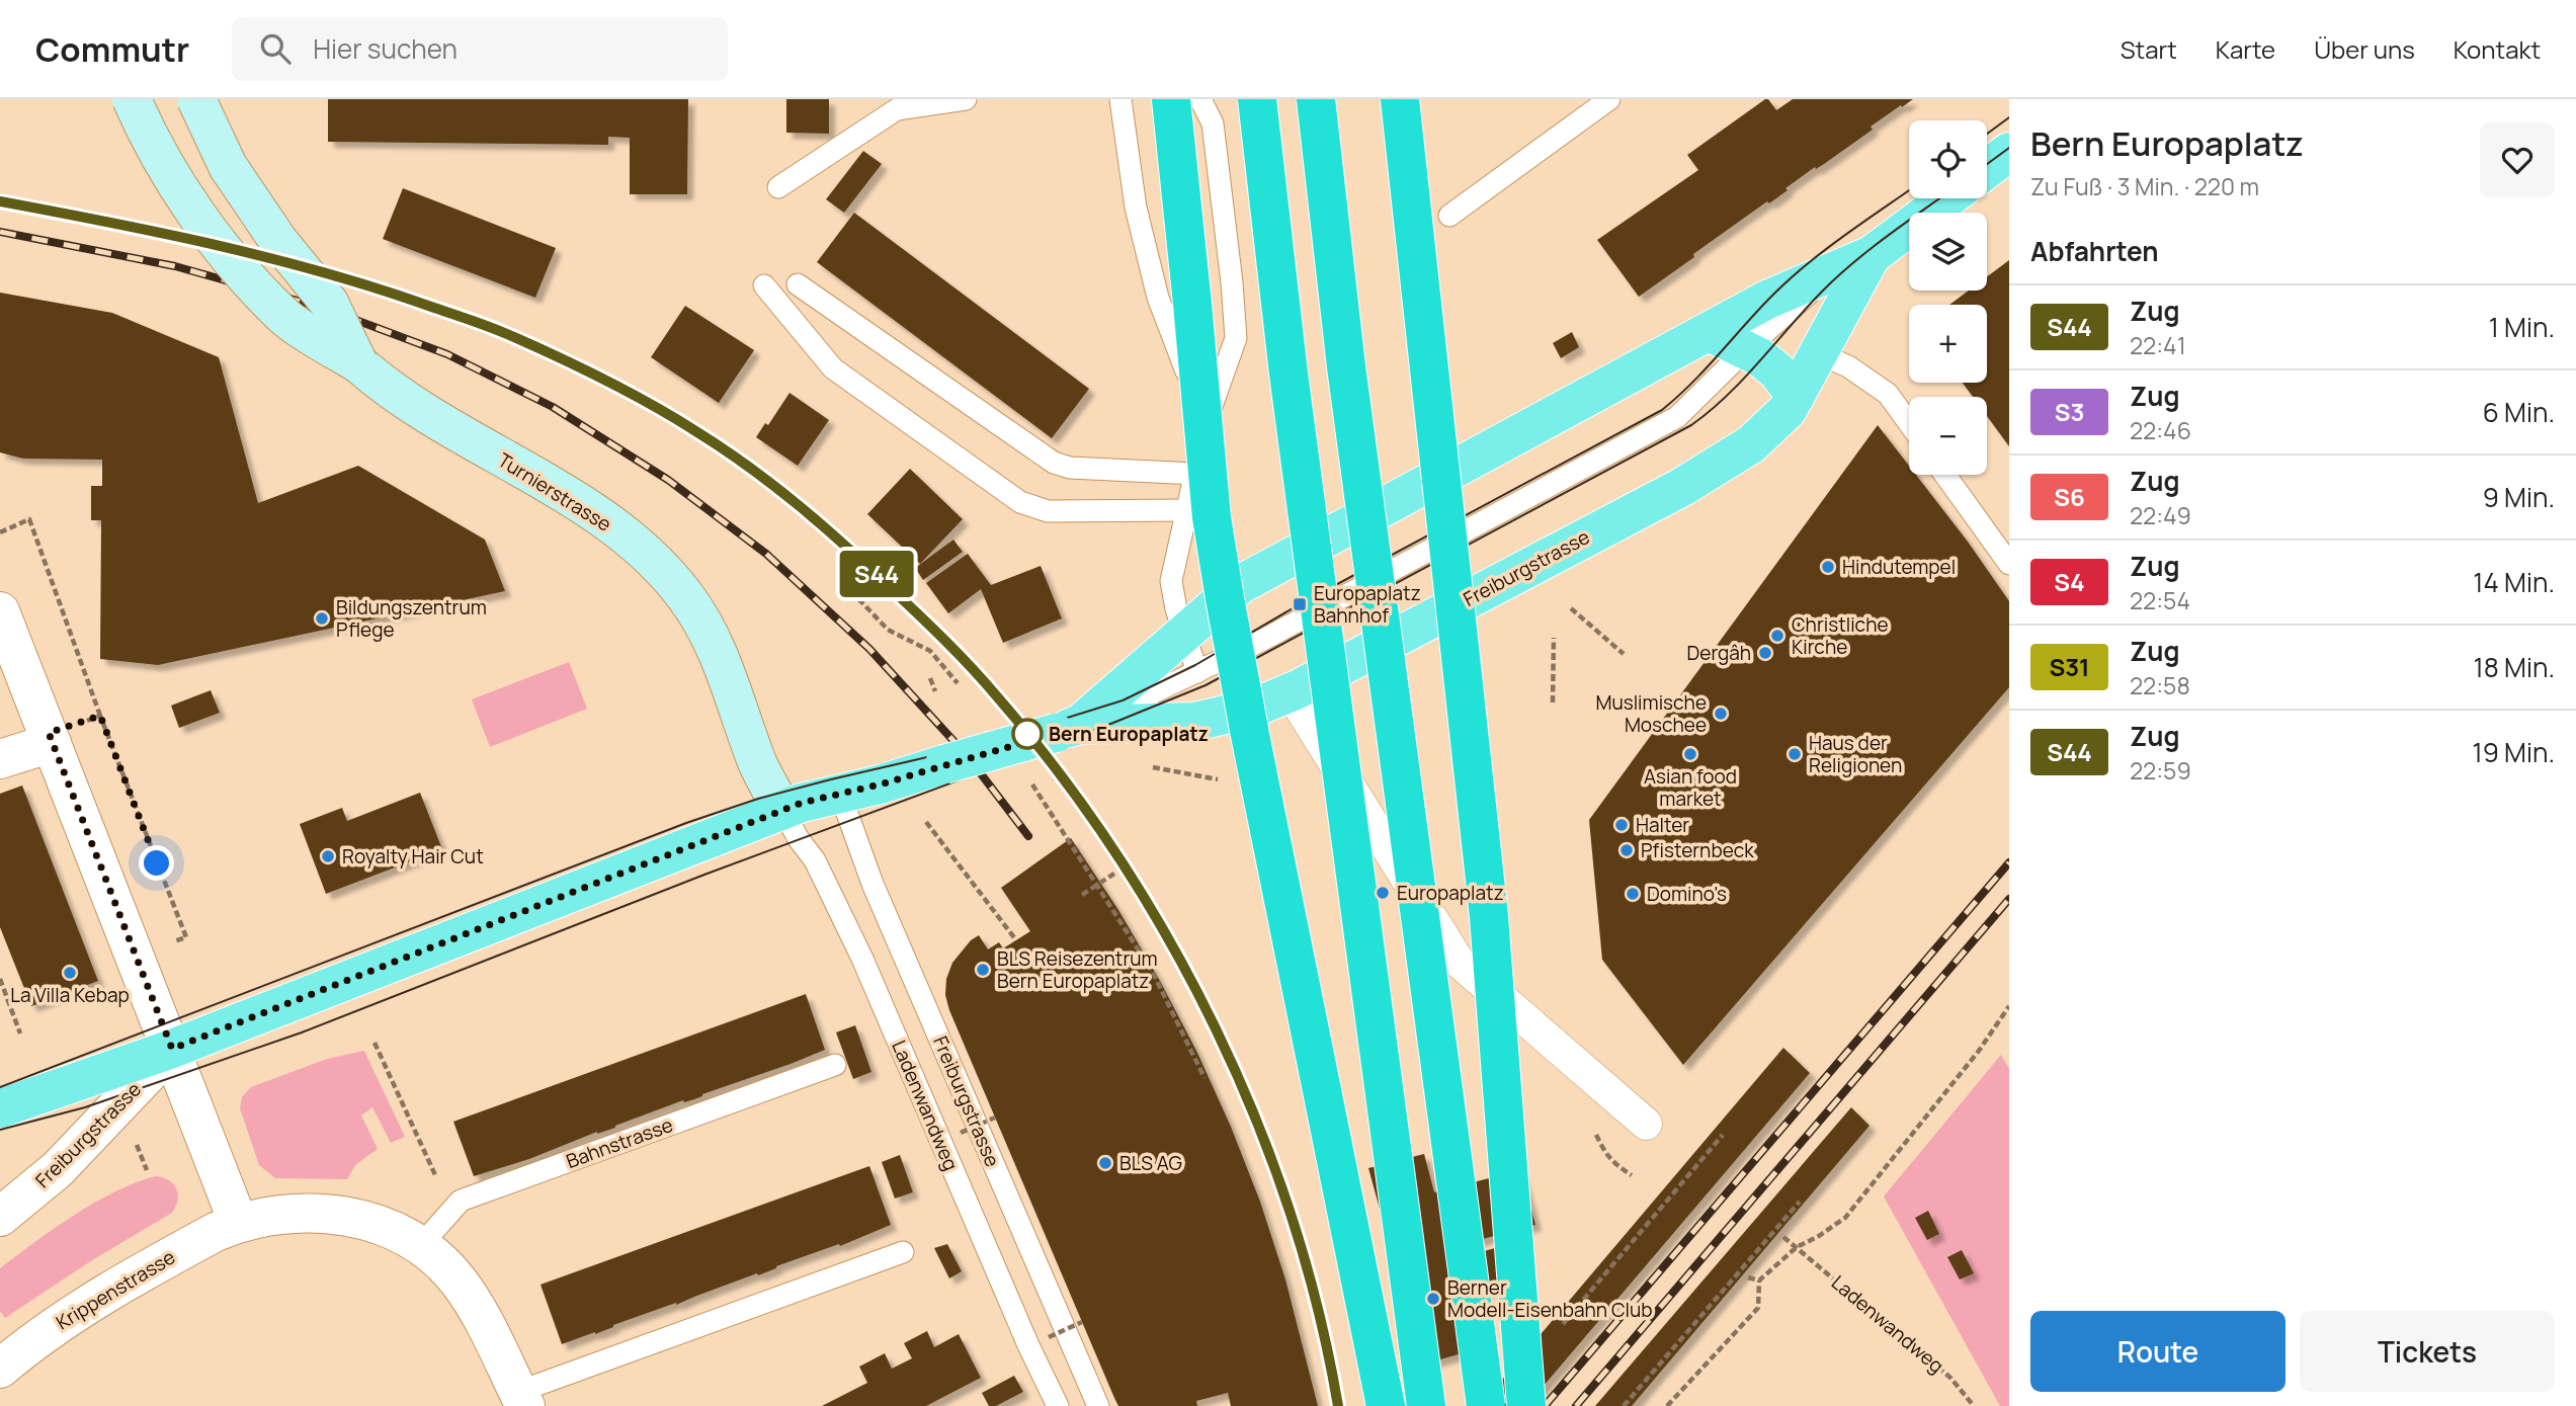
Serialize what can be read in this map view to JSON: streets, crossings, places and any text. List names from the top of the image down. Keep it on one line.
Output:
{"streets":{"main road":["Turnierstrasse","Freiburgstrasse"],"street":["Krippenstrasse"],"lane":["Ladenwandweg","Bahnstrasse"]},"crossings":[["Turnierstrasse","Freiburgstrasse"],["Turnierstrasse","Ladenwandweg"],["Freiburgstrasse","Ladenwandweg"]],"places":{"other":["Hindutempel","Bildungszentrum Pflege","Christliche Kirche","Dergâh","Muslimische Moschee","Bern Europaplatz","Asian food market","Haus der Religionen","Halter","Pfisternbeck","Royalty Hair Cut","Europaplatz","Domino's","BLS Reisezentrum Bern Europaplatz","La Villa Kebap","BLS AG","Berner Modell-Eisenbahn Club"],"transit":["Europaplatz Bahnhof"]},"page":{"header":"Commutr","search":"Hier suchen","nav":["Start","Karte","Über uns","Kontakt"],"on_map":"S44","heading":[["Bern Europaplatz","Zu Fuß · 3 Min. · 220 m"],"Abfahrten"],"map_buttons":["+","−"],"list":[{"mark":"S44","name":"Zug","note":"22:41","value":"1 Min."},{"mark":"S3","name":"Zug","note":"22:46","value":"6 Min."},{"mark":"S6","name":"Zug","note":"22:49","value":"9 Min."},{"mark":"S4","name":"Zug","note":"22:54","value":"14 Min."},{"mark":"S31","name":"Zug","note":"22:58","value":"18 Min."},{"mark":"S44","name":"Zug","note":"22:59","value":"19 Min."}],"buttons":["Route","Tickets"]}}
